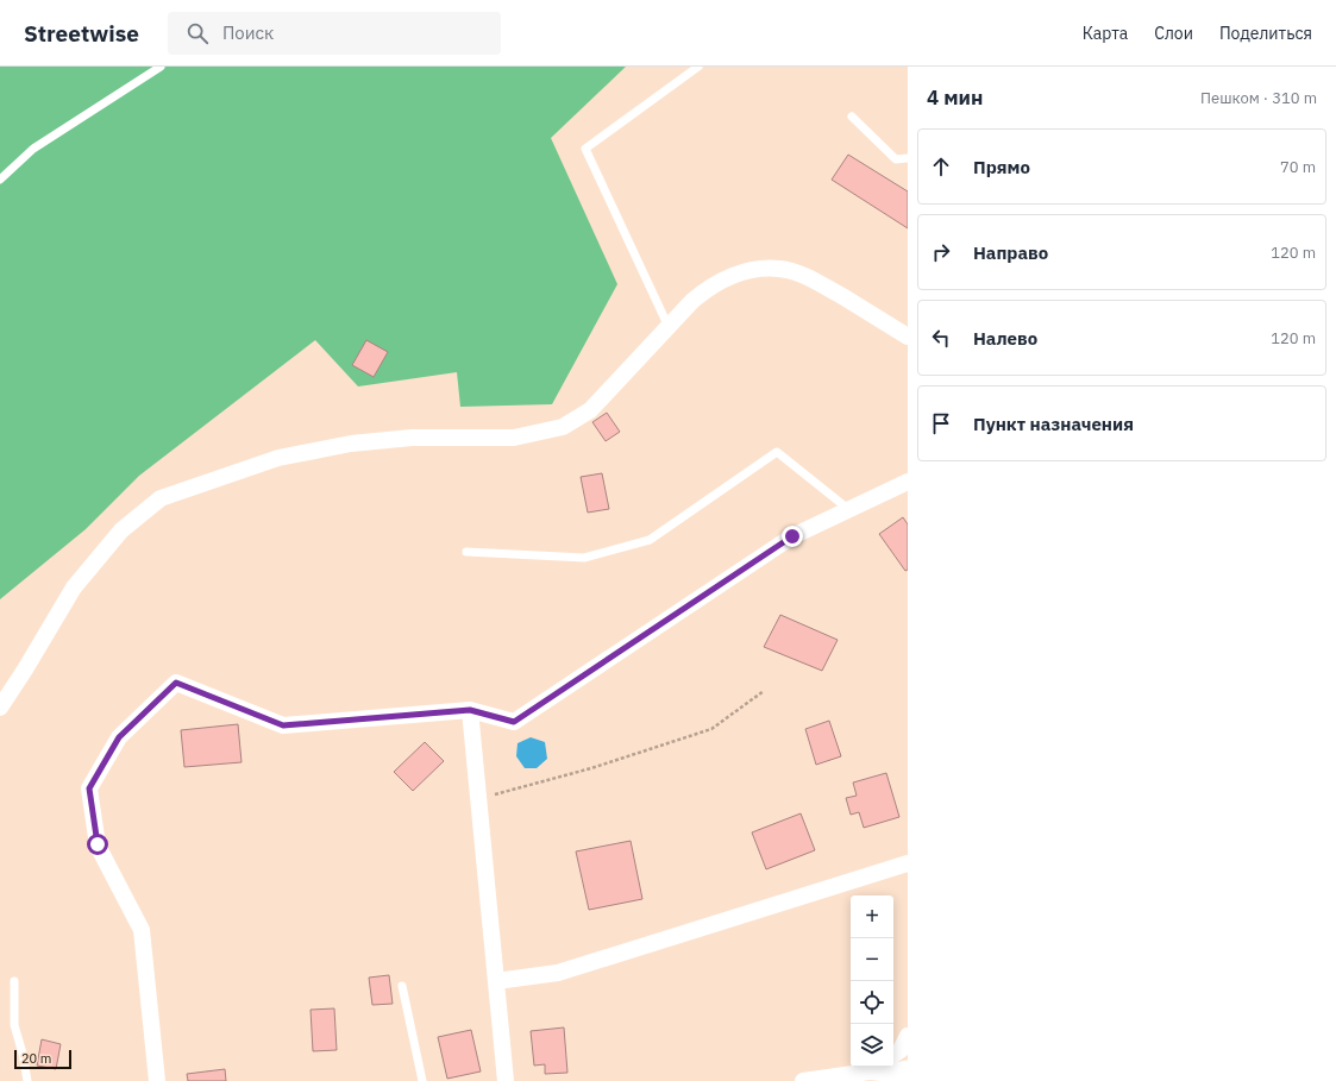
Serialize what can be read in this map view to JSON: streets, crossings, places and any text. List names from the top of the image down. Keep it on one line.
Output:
{"scale_bar":"20 m","page":{"header":"Streetwise","search":"Поиск","nav":["Карта","Слои","Поделиться"],"heading":["4 мин","Пешком · 310 m"],"list":[["Прямо","70 m"],["Направо","120 m"],["Налево","120 m"],"Пункт назначения"],"map_buttons":["+","−"],"scale":"20 m"}}
